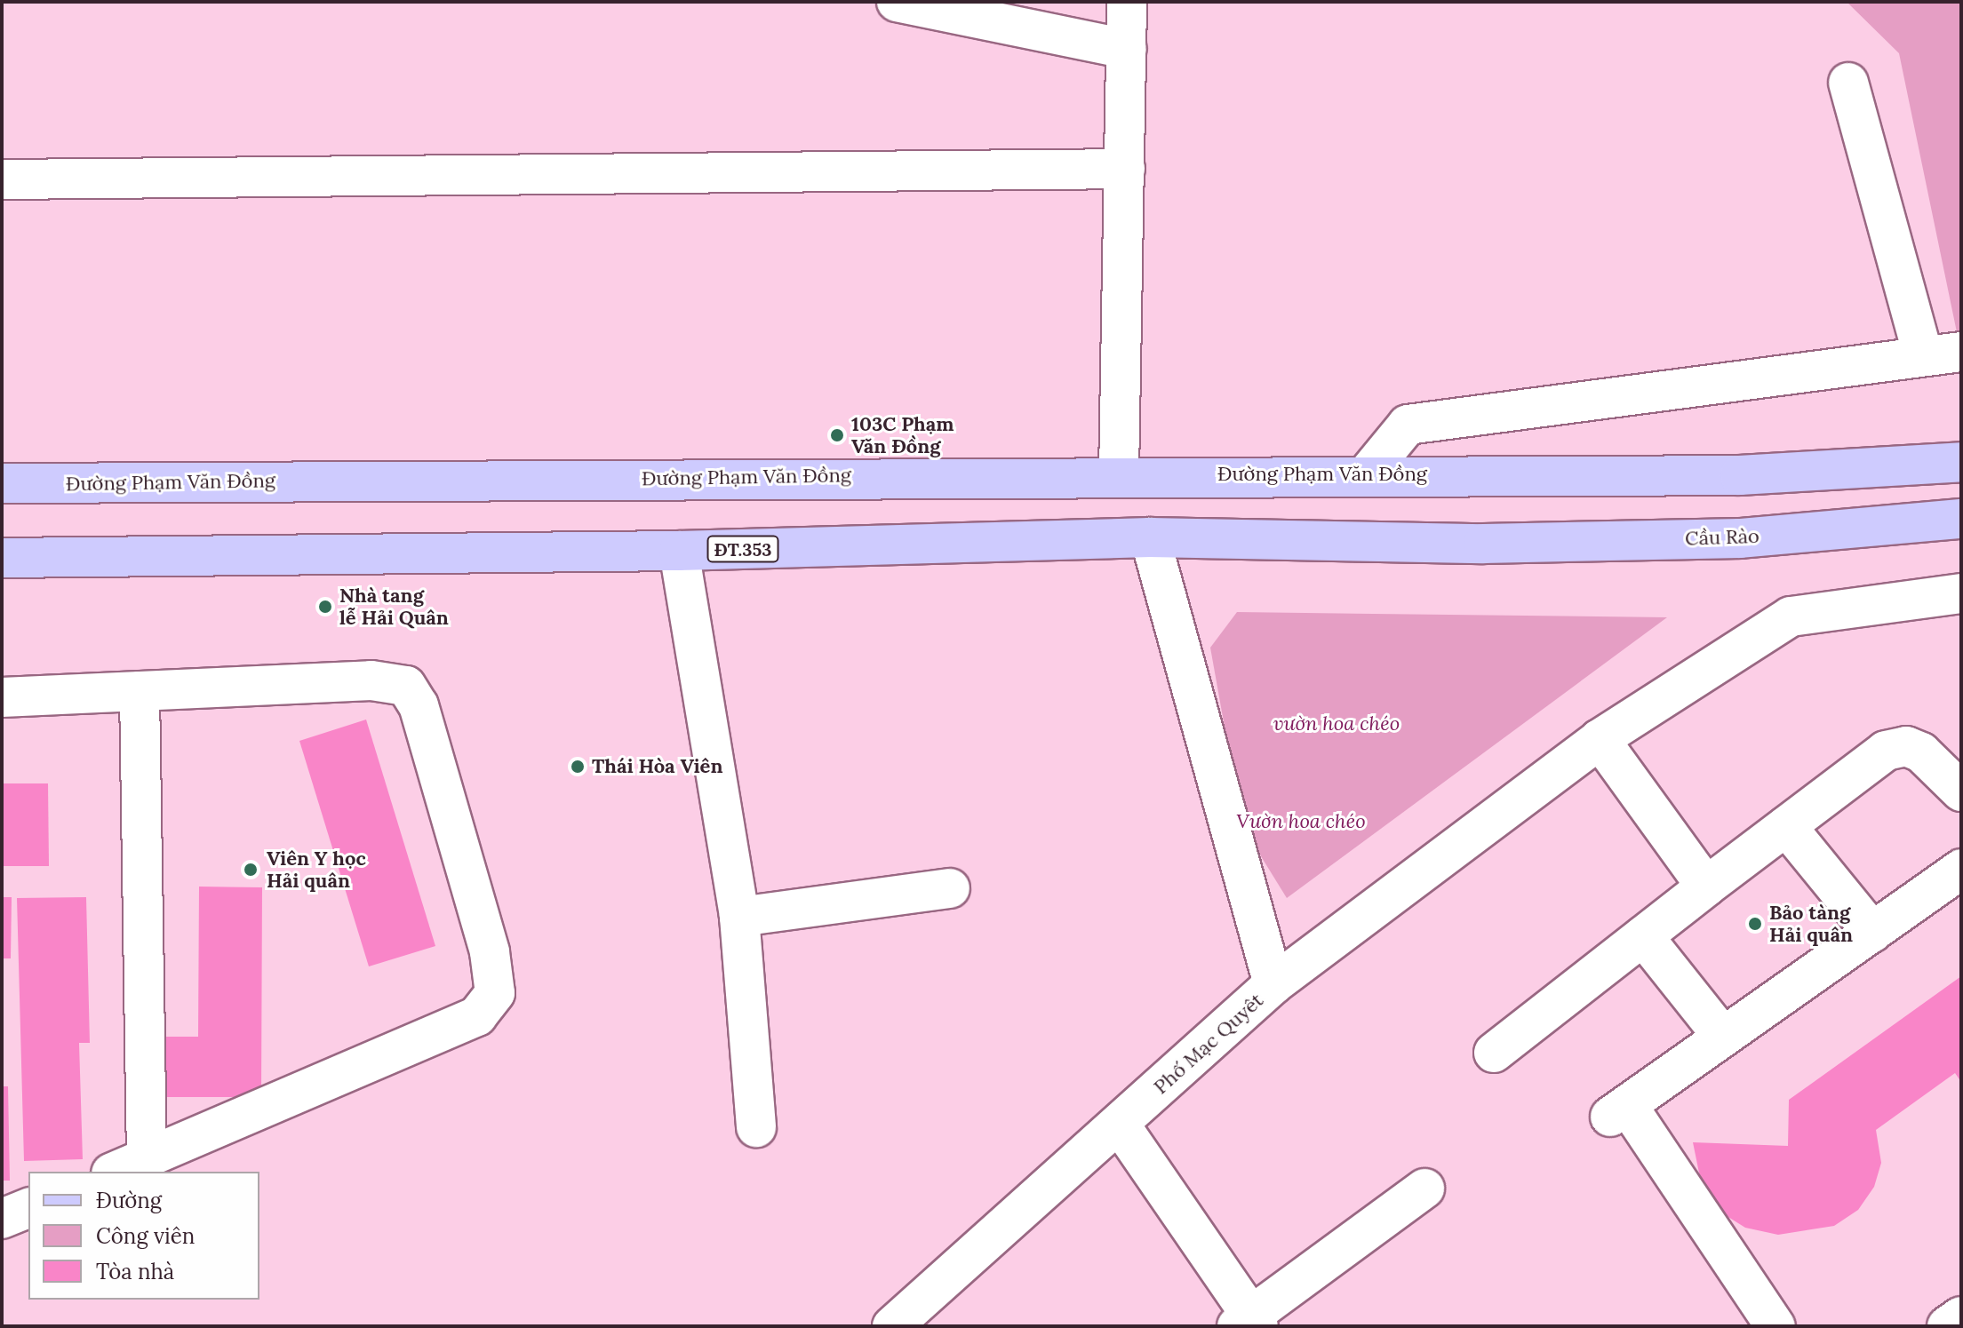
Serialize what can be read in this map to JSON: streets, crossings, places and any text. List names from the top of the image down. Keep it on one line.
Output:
{"streets":{"main road":["Đường Phạm Văn Đồng","Cầu Rào","ĐT.353"],"street":["Phố Mạc Quyêt"]},"crossings":[["Cầu Rào","ĐT.353"],["Cầu Rào","Phố Mạc Quyêt"],["ĐT.353","Phố Mạc Quyêt"]],"parks":["vườn hoa chéo","Vườn hoa chéo"],"places":["103C Phạm Văn Đồng","Nhà tang lễ Hải Quân","Thái Hòa Viên","Viên Y học Hải quân","Bảo tàng Hải quân"],"legend":["Đường","Công viên","Tòa nhà"]}
